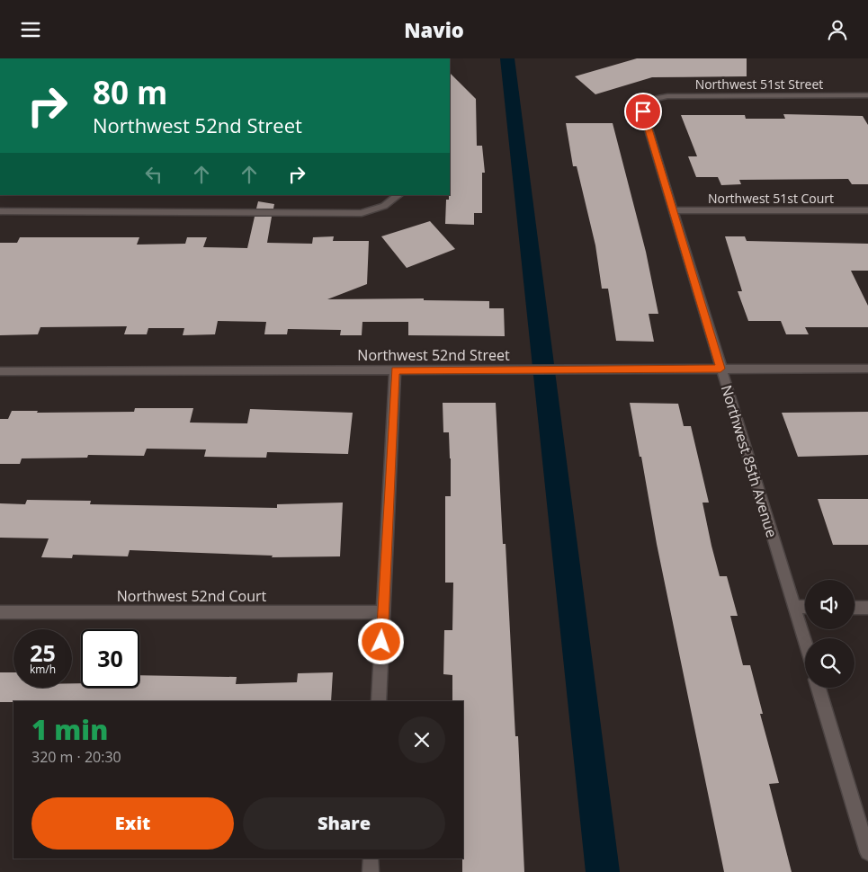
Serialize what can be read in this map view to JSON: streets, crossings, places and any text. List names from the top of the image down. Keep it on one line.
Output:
{"streets":{"street":["Northwest 51st Street","Northwest 51st Court","Northwest 52nd Street","Northwest 85th Avenue","Northwest 52nd Court"]},"crossings":[["Northwest 51st Street","Northwest 85th Avenue"],["Northwest 51st Court","Northwest 85th Avenue"],["Northwest 52nd Street","Northwest 85th Avenue"]],"page":{"header":"Navio","turn":["80 m","Northwest 52nd Street"],"speed":"25 km/h","limit":"30","heading":["1 min","320 m · 20:30"],"buttons":["Exit","Share"]}}
